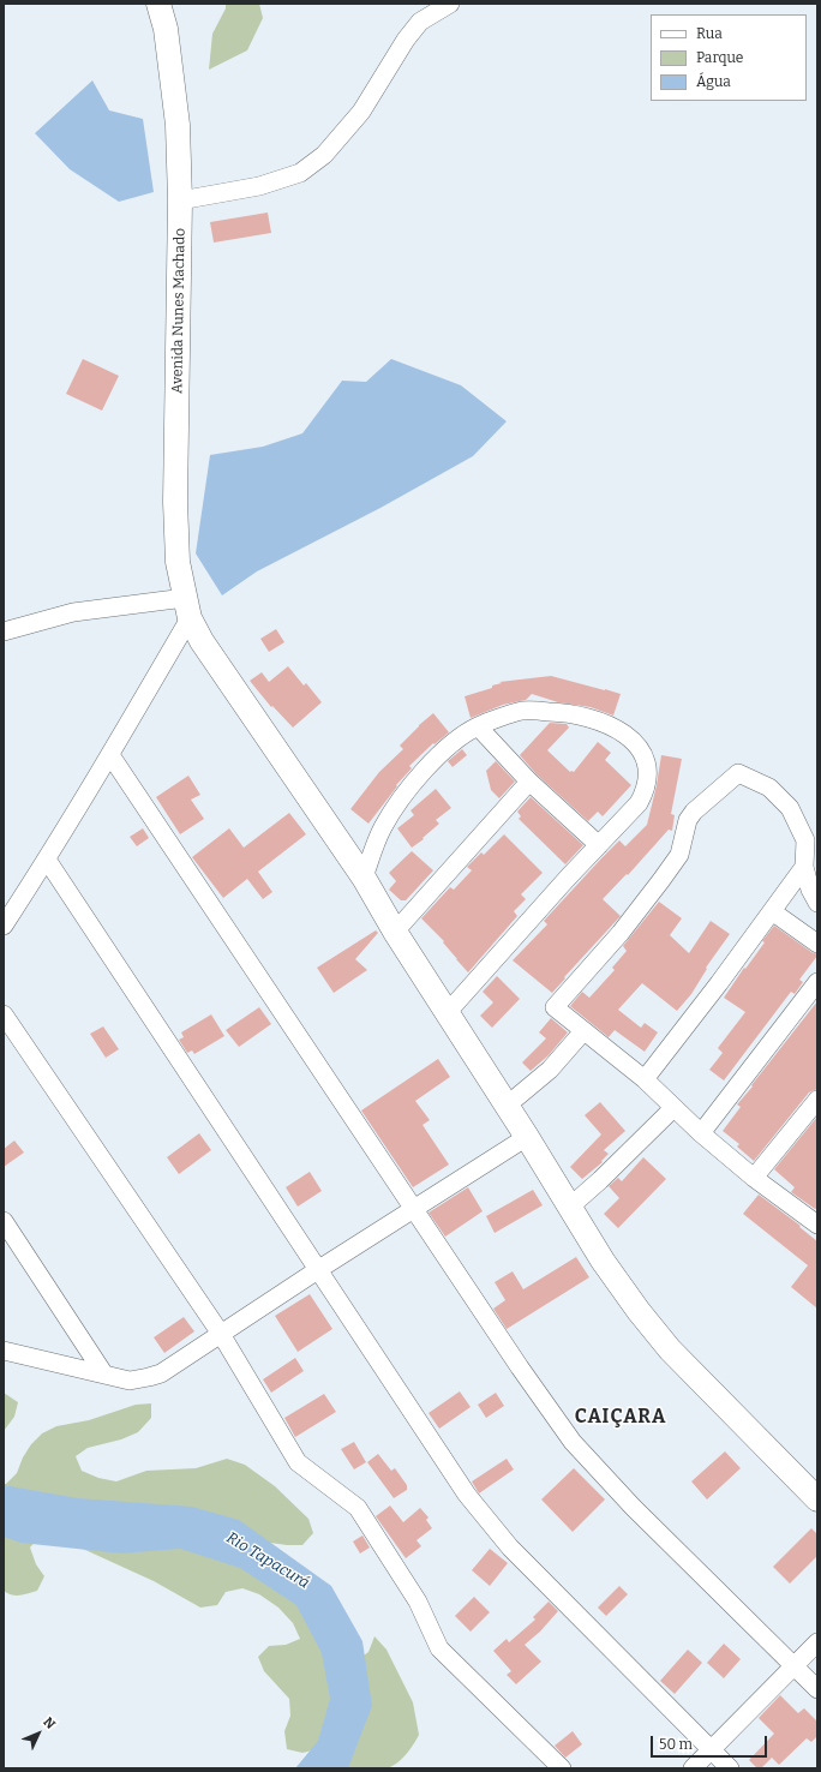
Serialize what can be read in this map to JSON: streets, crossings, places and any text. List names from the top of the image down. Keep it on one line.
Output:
{"streets":{"main road":["Avenida Nunes Machado"]},"districts":["CAIÇARA"],"water":["Rio Tapacurá"],"legend":["Rua","Parque","Água"],"scale_bar":"50 m","north":"top right"}
